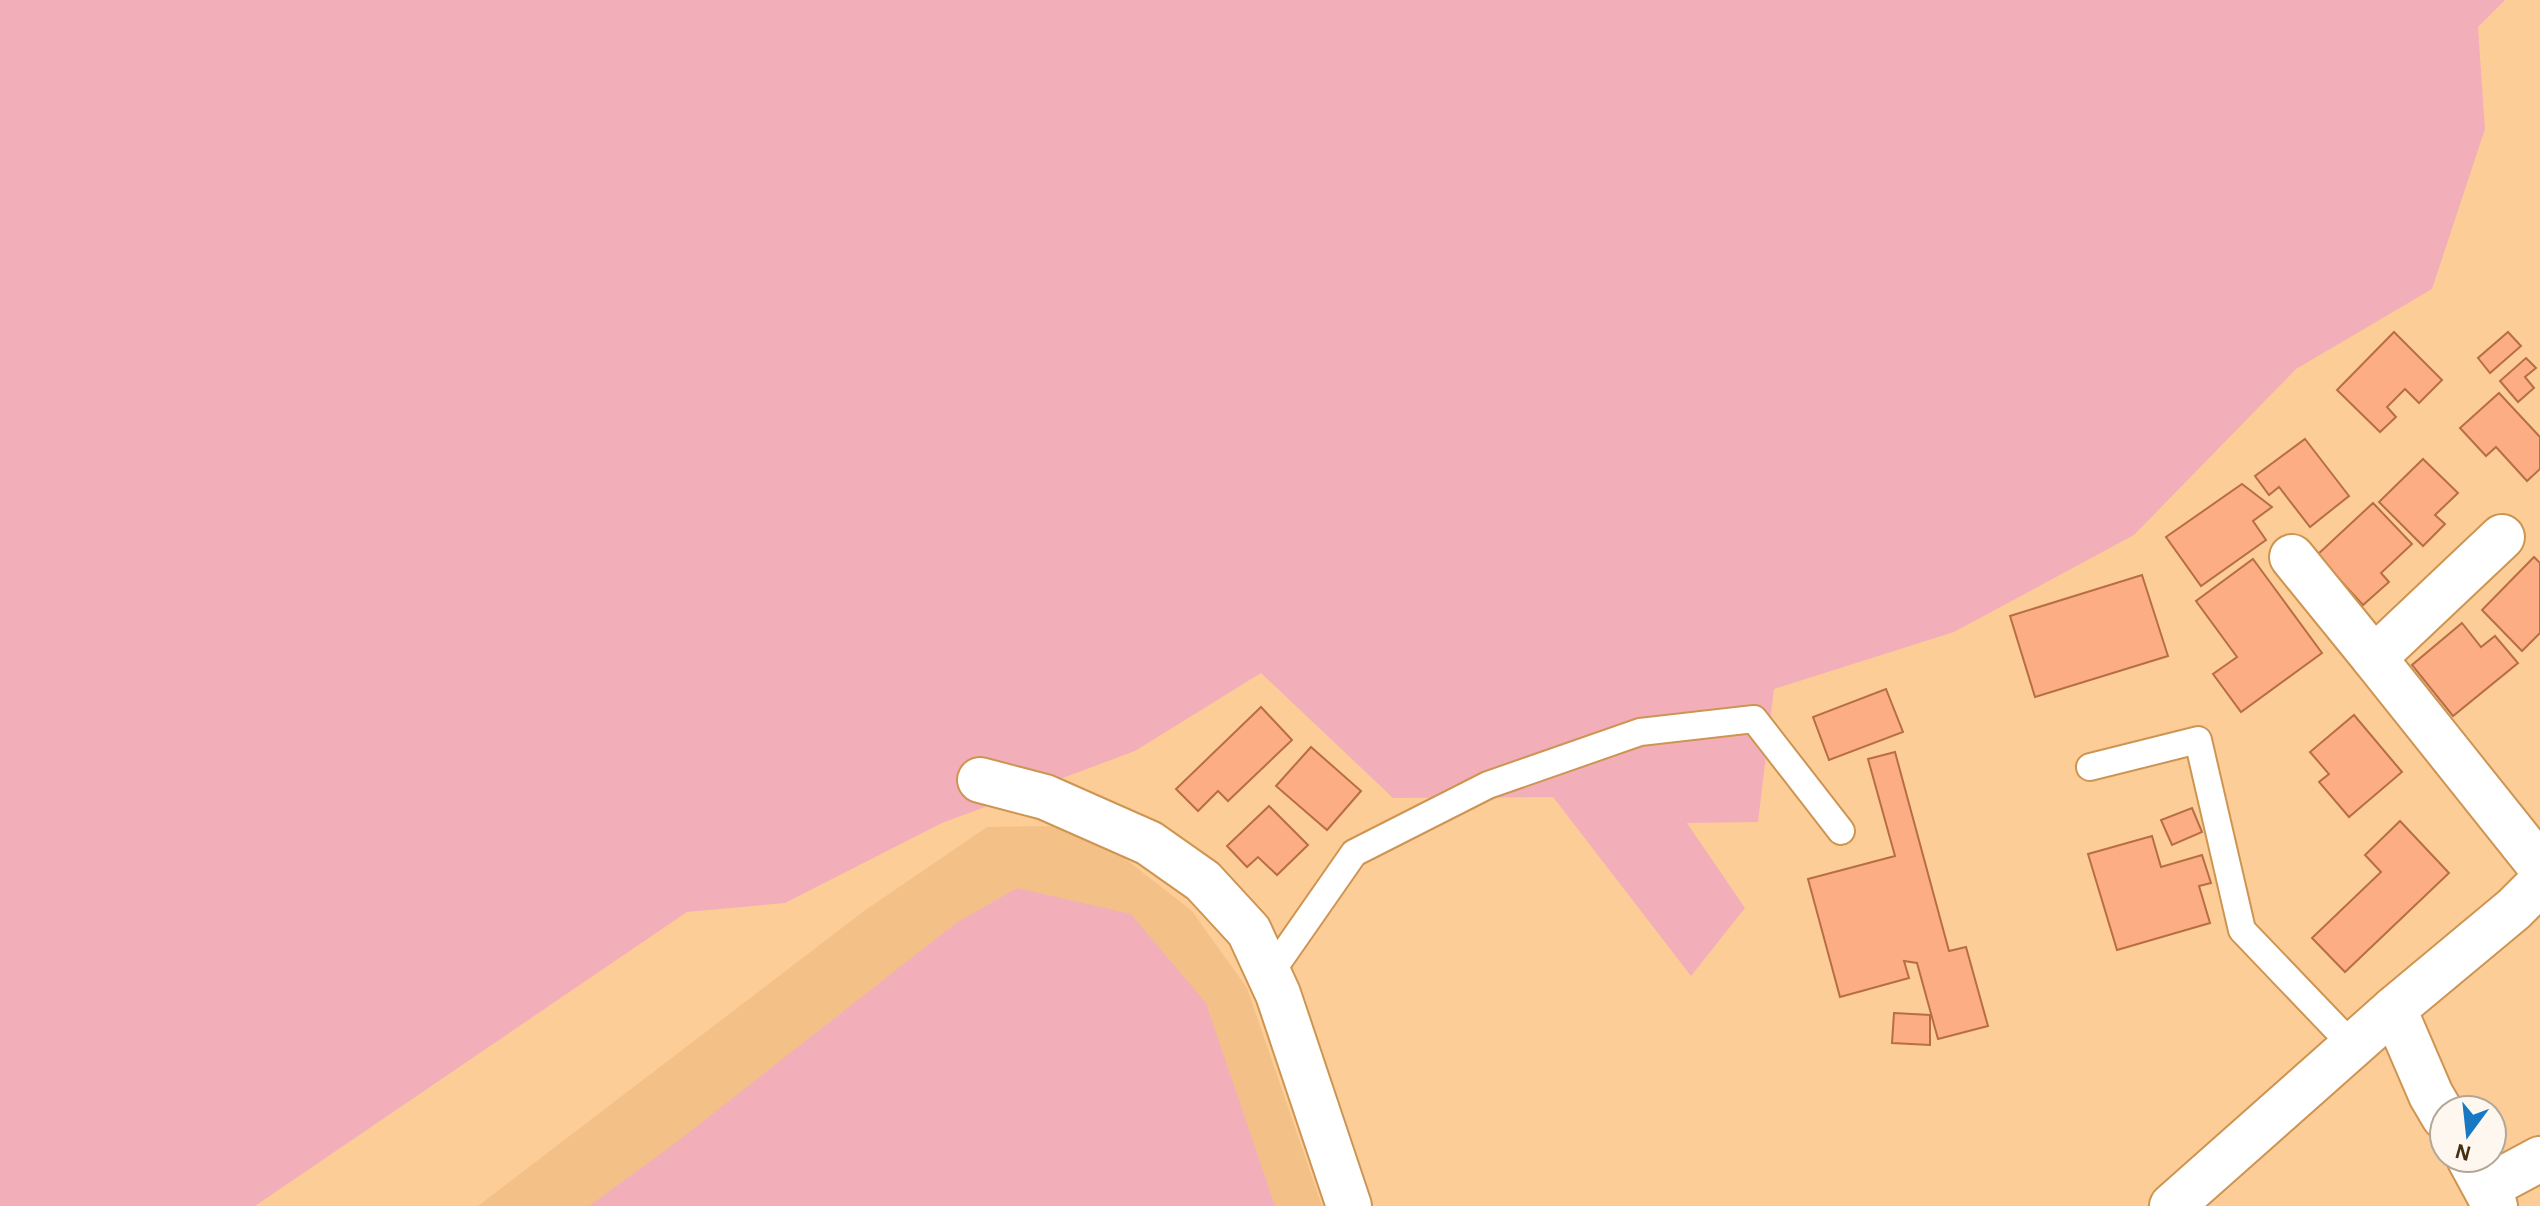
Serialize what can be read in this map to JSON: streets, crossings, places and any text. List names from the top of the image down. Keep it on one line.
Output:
{"north":"bottom"}
